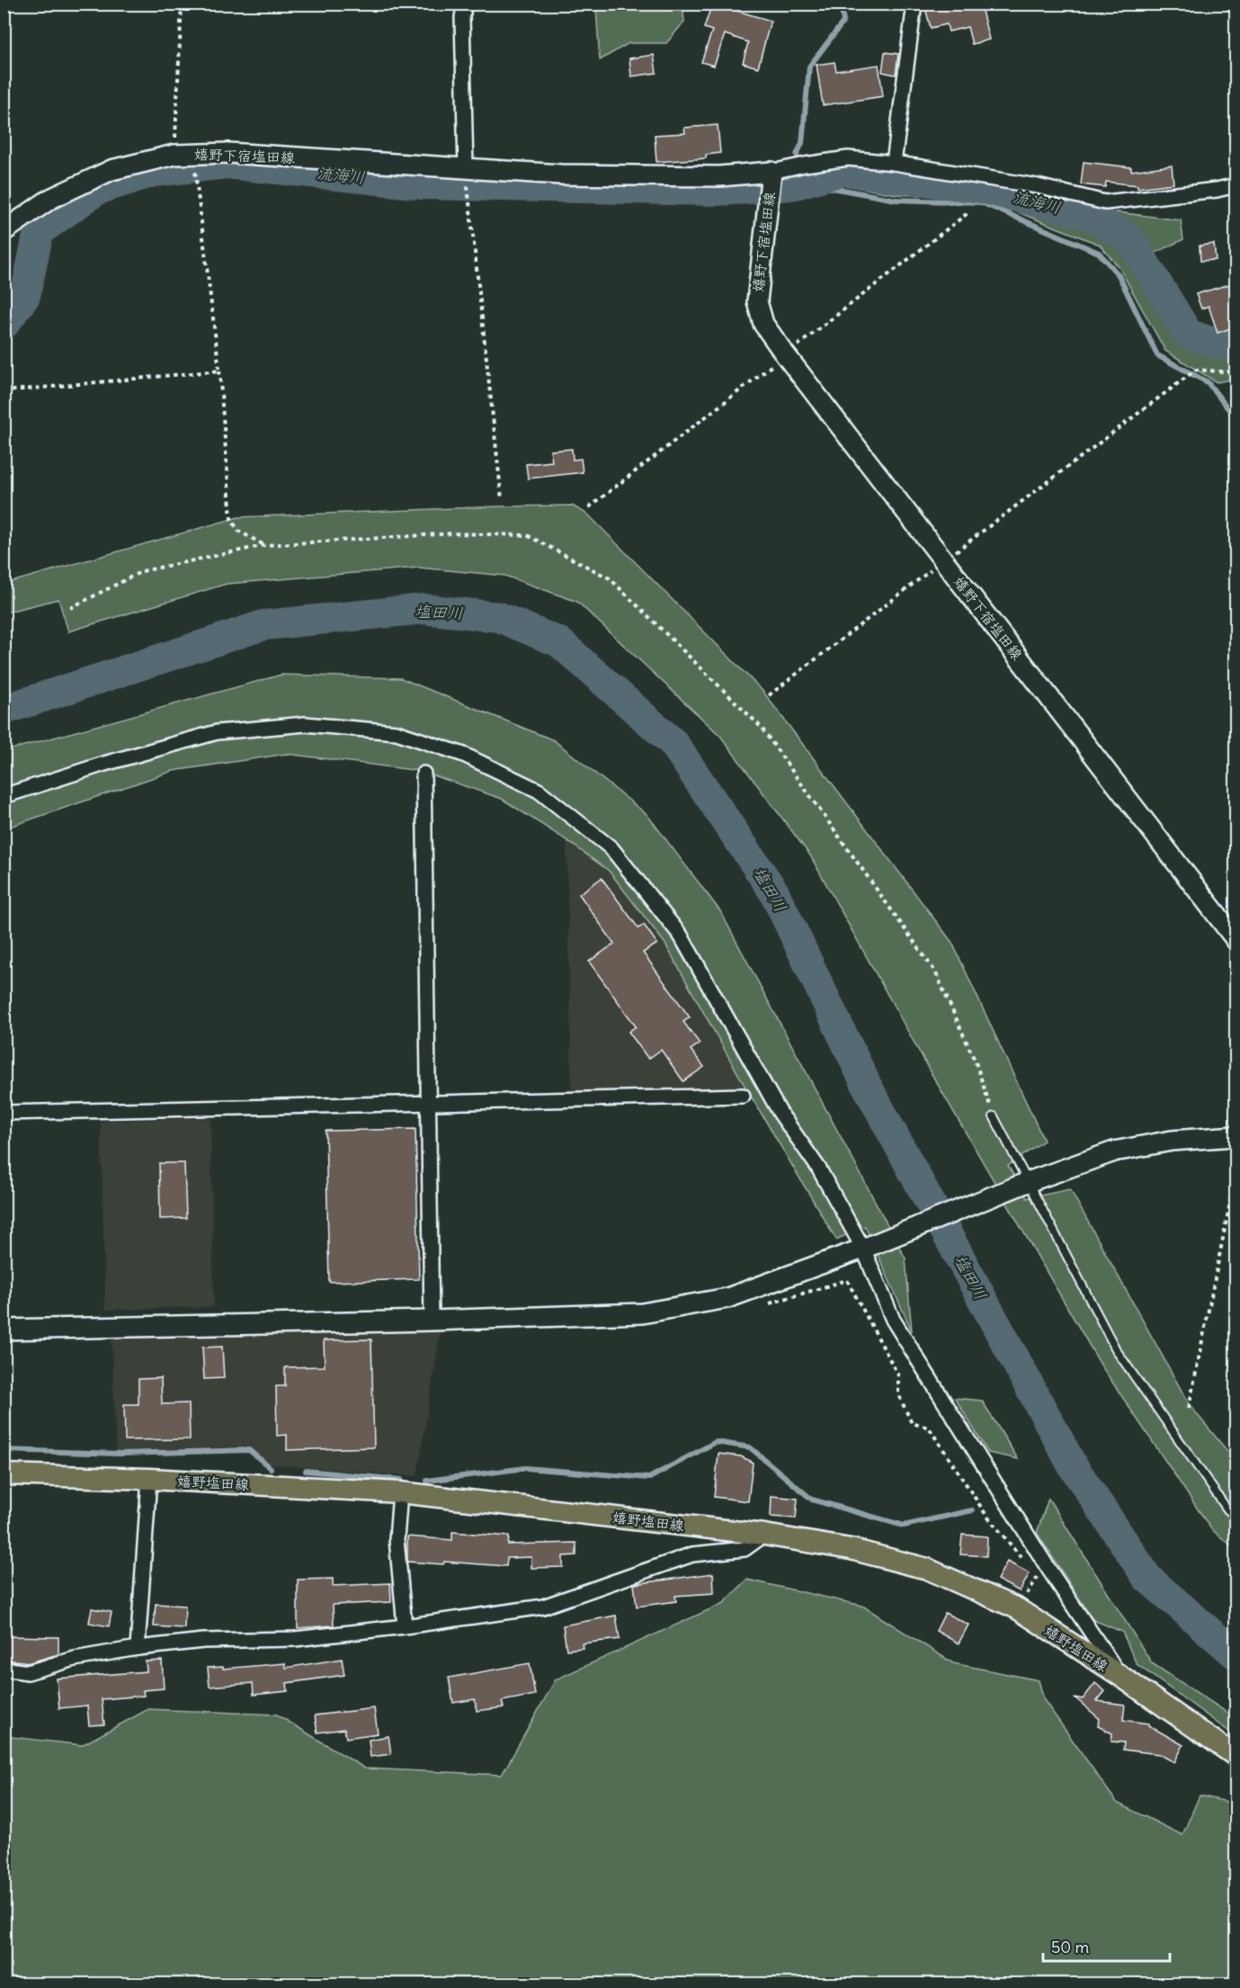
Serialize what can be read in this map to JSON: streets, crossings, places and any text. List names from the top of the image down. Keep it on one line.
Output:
{"streets":{"main road":["嬉野下宿塩田線","嬉野塩田線"]},"water":["流海川","塩田川"],"scale_bar":"50 m"}
